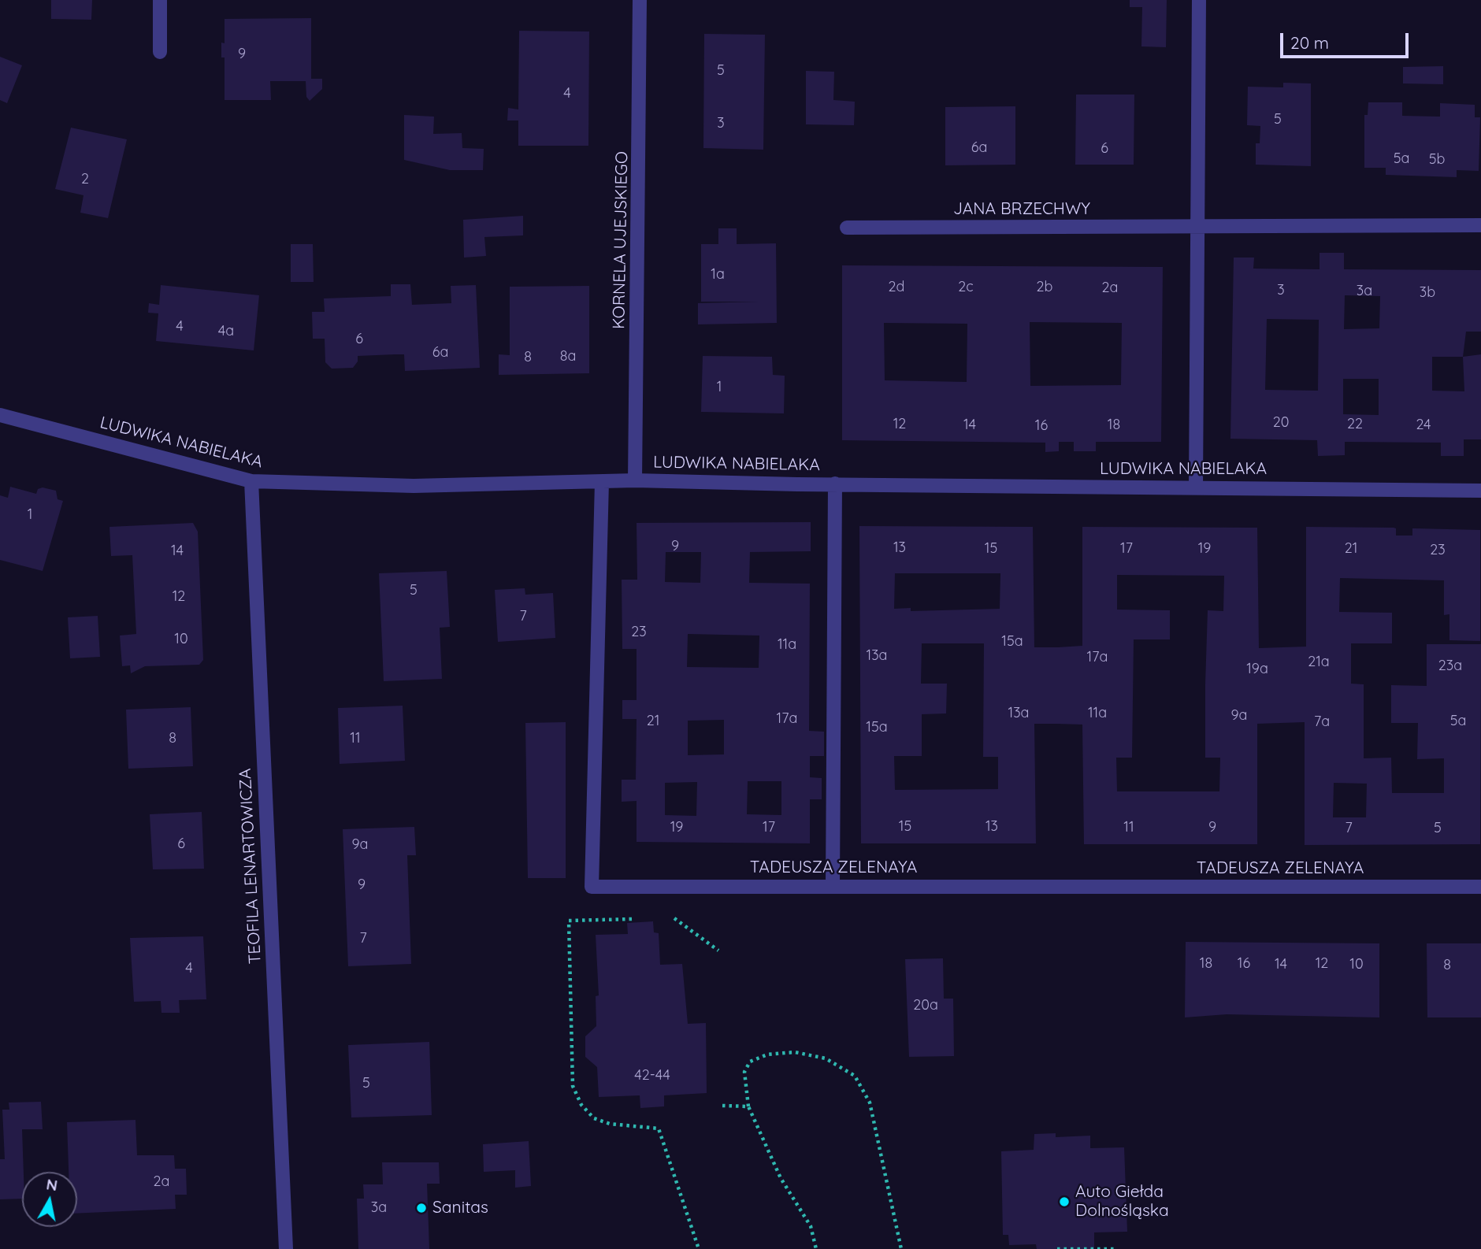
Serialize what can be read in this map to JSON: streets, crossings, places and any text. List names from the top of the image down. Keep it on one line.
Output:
{"streets":{"street":["JANA BRZECHWY","KORNELA UJEJSKIEGO","LUDWIKA NABIELAKA","TEOFILA LENARTOWICZA","TADEUSZA ZELENAYA"]},"crossings":[["KORNELA UJEJSKIEGO","LUDWIKA NABIELAKA"],["LUDWIKA NABIELAKA","TEOFILA LENARTOWICZA"],["LUDWIKA NABIELAKA","TADEUSZA ZELENAYA"]],"places":["Auto Giełda Dolnośląska","Sanitas"],"house_numbers":["9","5","4","5","3","6a","6","5a","5b","2","1a","2d","2c","2b","2a","3","3a","3b","4","4a","6","6a","8a","8","1","20","12","22","14","18","24","16","1","9","13","15","17","19","21","23","14","5","12","7","23","10","15a","11a","13a","17a","21a","23a","19a","13a","11a","9a","17a","21","5a","7a","15a","8","11","15","13","19","17","11","9","7","5","6","9a","9","7","18","16","12","14","10","8","4","20a","42-44","5","2a","3a"],"scale_bar":"20 m","north":"top"}
